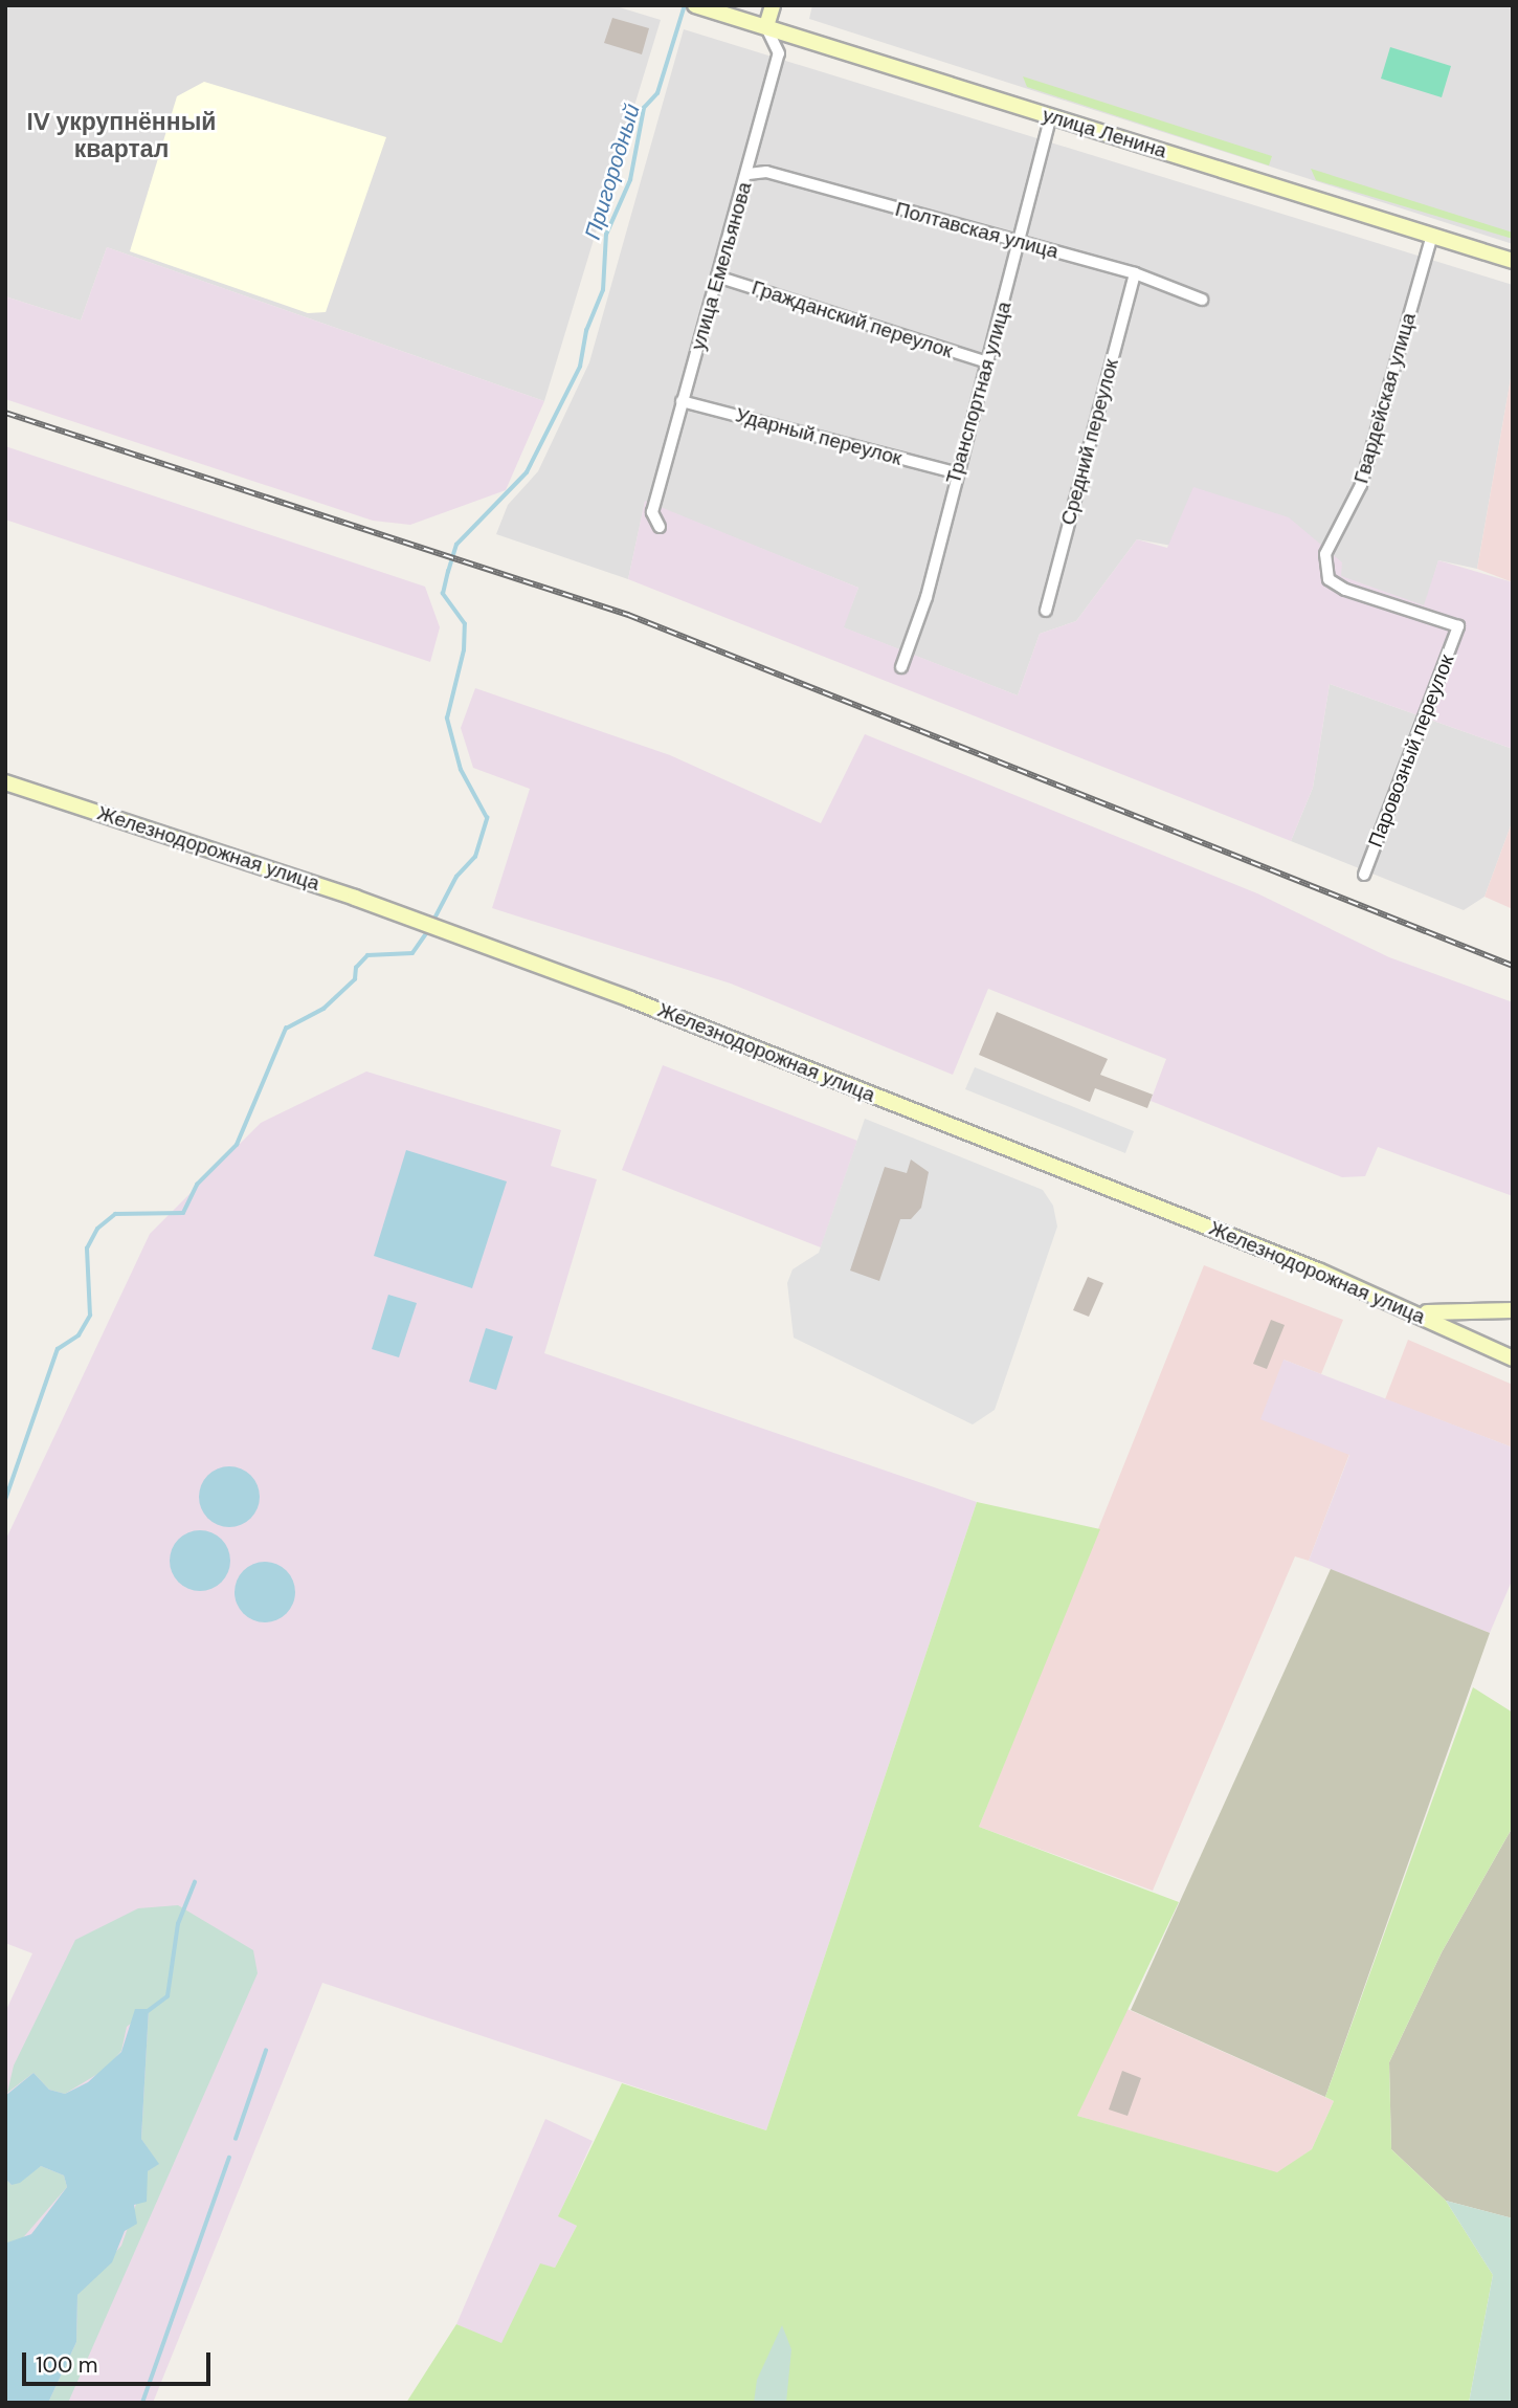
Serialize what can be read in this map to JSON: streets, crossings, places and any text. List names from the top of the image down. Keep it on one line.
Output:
{"streets":{"main road":["улица Ленина","Железнодорожная улица"],"street":["Полтавская улица","улица Емельянова","Гражданский переулок","Транспортная улица","Гвардейская улица","Ударный переулок","Средний переулок","Паровозный переулок"]},"crossings":[["улица Ленина","улица Емельянова"],["улица Ленина","Транспортная улица"],["улица Ленина","Гвардейская улица"],["Полтавская улица","улица Емельянова"],["Полтавская улица","Транспортная улица"],["Полтавская улица","Средний переулок"],["улица Емельянова","Гражданский переулок"],["улица Емельянова","Ударный переулок"],["Гражданский переулок","Транспортная улица"],["Транспортная улица","Ударный переулок"],["Гвардейская улица","Паровозный переулок"]],"districts":["IV укрупнённый квартал"],"water":["Пригородный"],"scale_bar":"100 m"}
